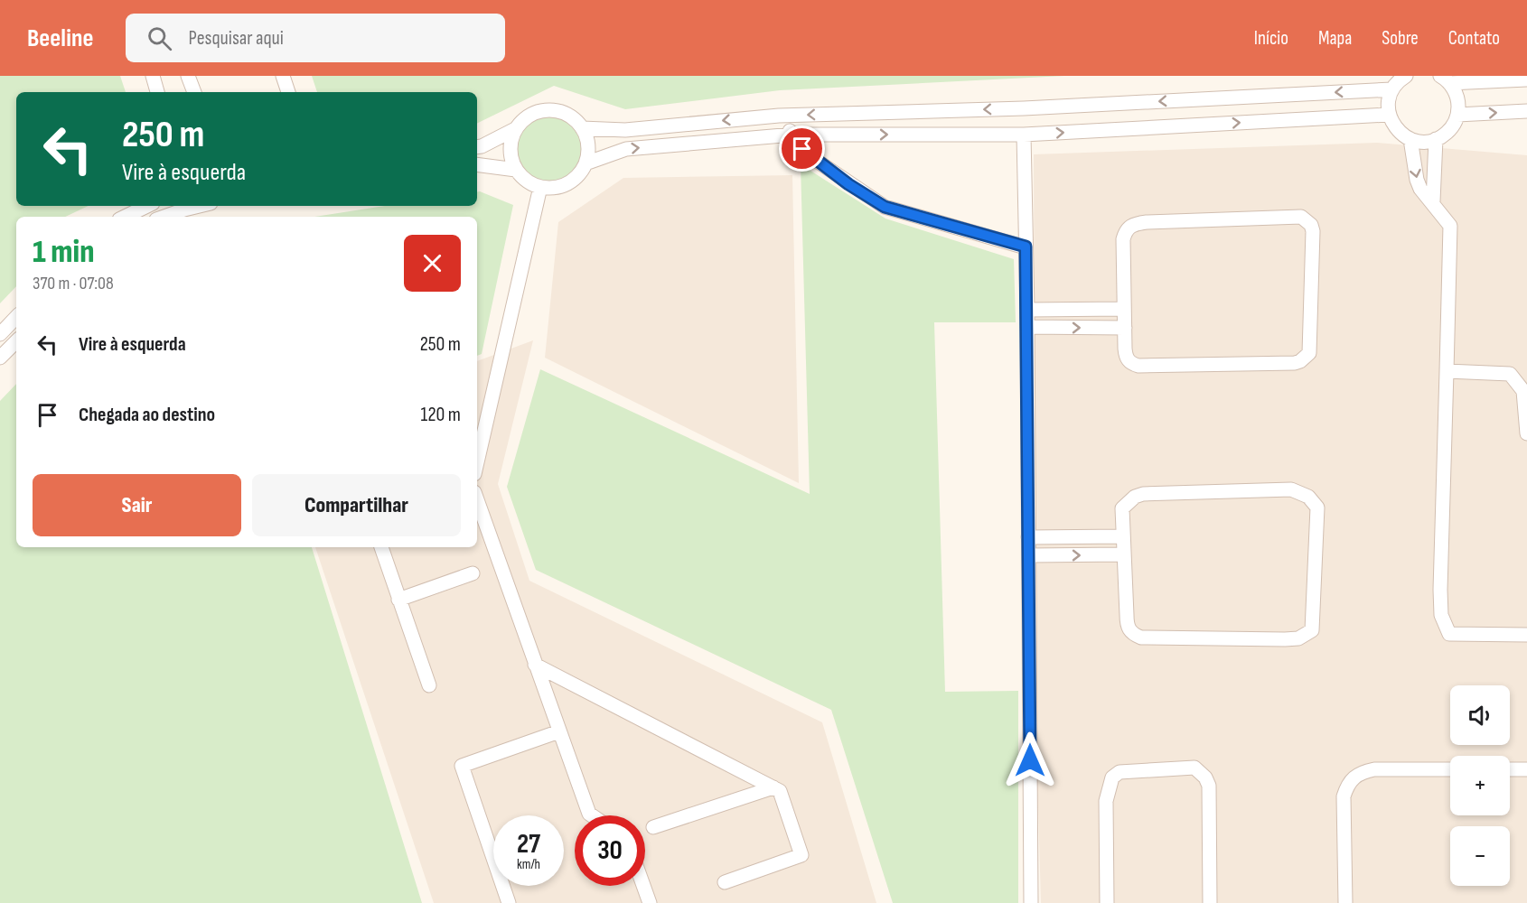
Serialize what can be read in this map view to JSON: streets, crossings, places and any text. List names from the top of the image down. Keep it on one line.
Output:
{"page":{"header":"Beeline","search":"Pesquisar aqui","nav":["Início","Mapa","Sobre","Contato"],"turn":["250 m","Vire à esquerda"],"heading":["1 min","370 m · 07:08"],"list":[{"name":"Vire à esquerda","value":"250 m"},{"name":"Chegada ao destino","value":"120 m"}],"buttons":["Sair","Compartilhar"],"map_buttons":["+","−"],"speed":"27 km/h","limit":"30"}}
